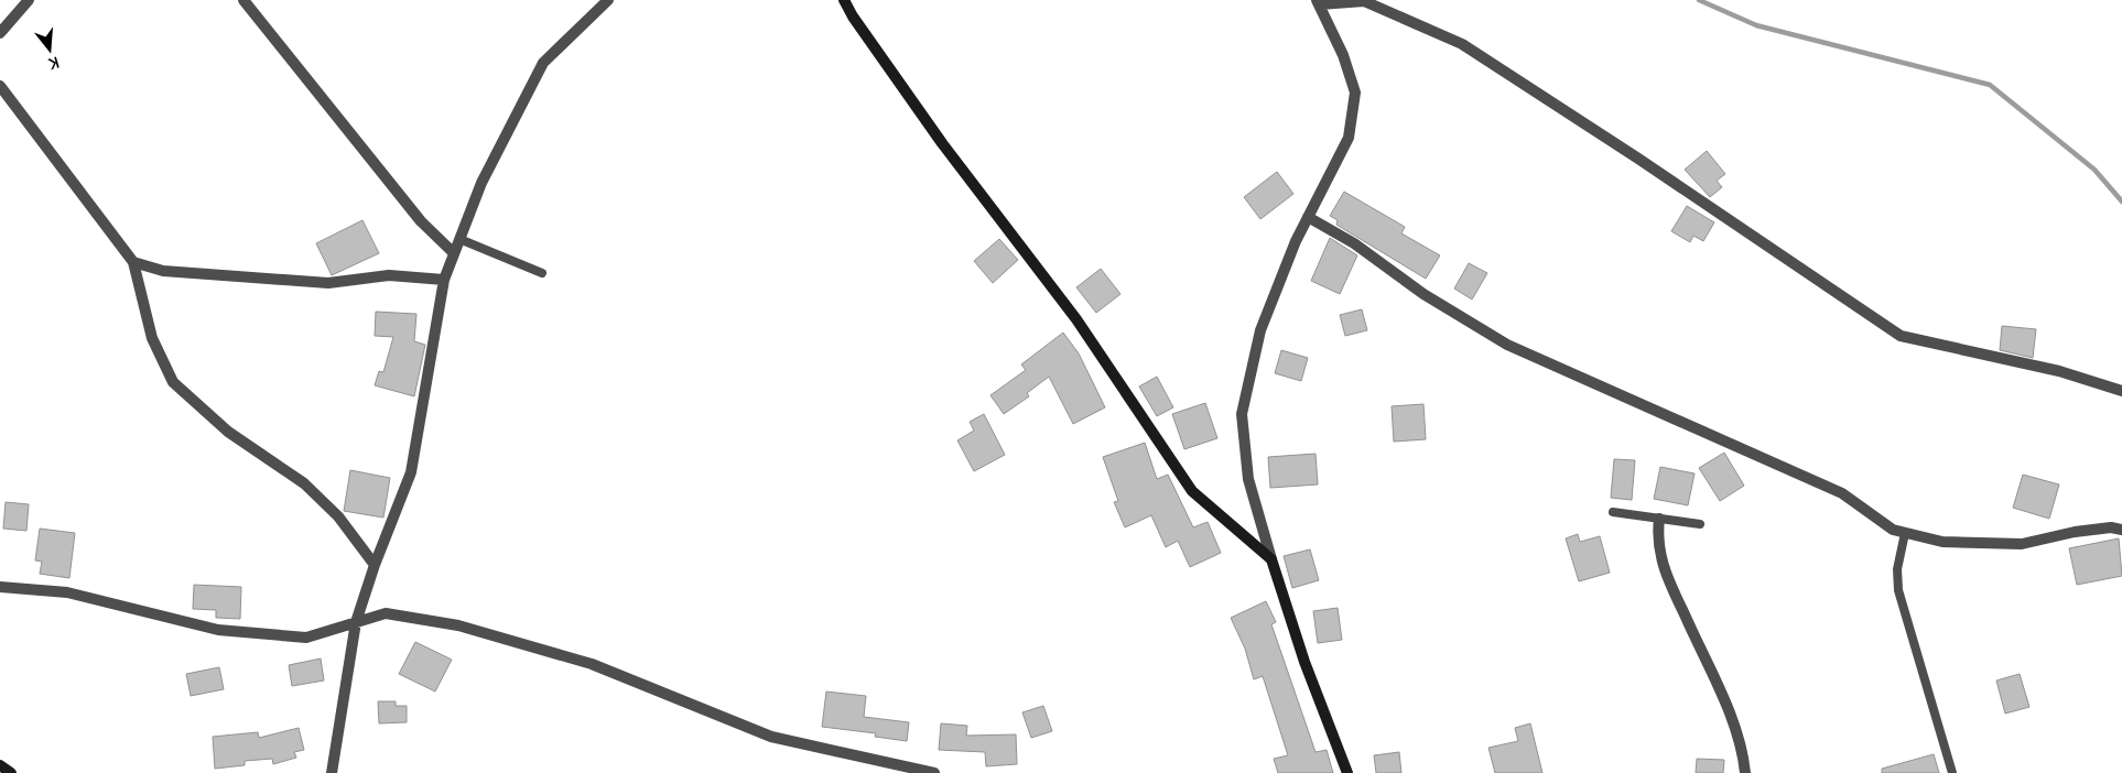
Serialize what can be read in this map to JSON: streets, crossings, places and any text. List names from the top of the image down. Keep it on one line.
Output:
{"north":"bottom"}
